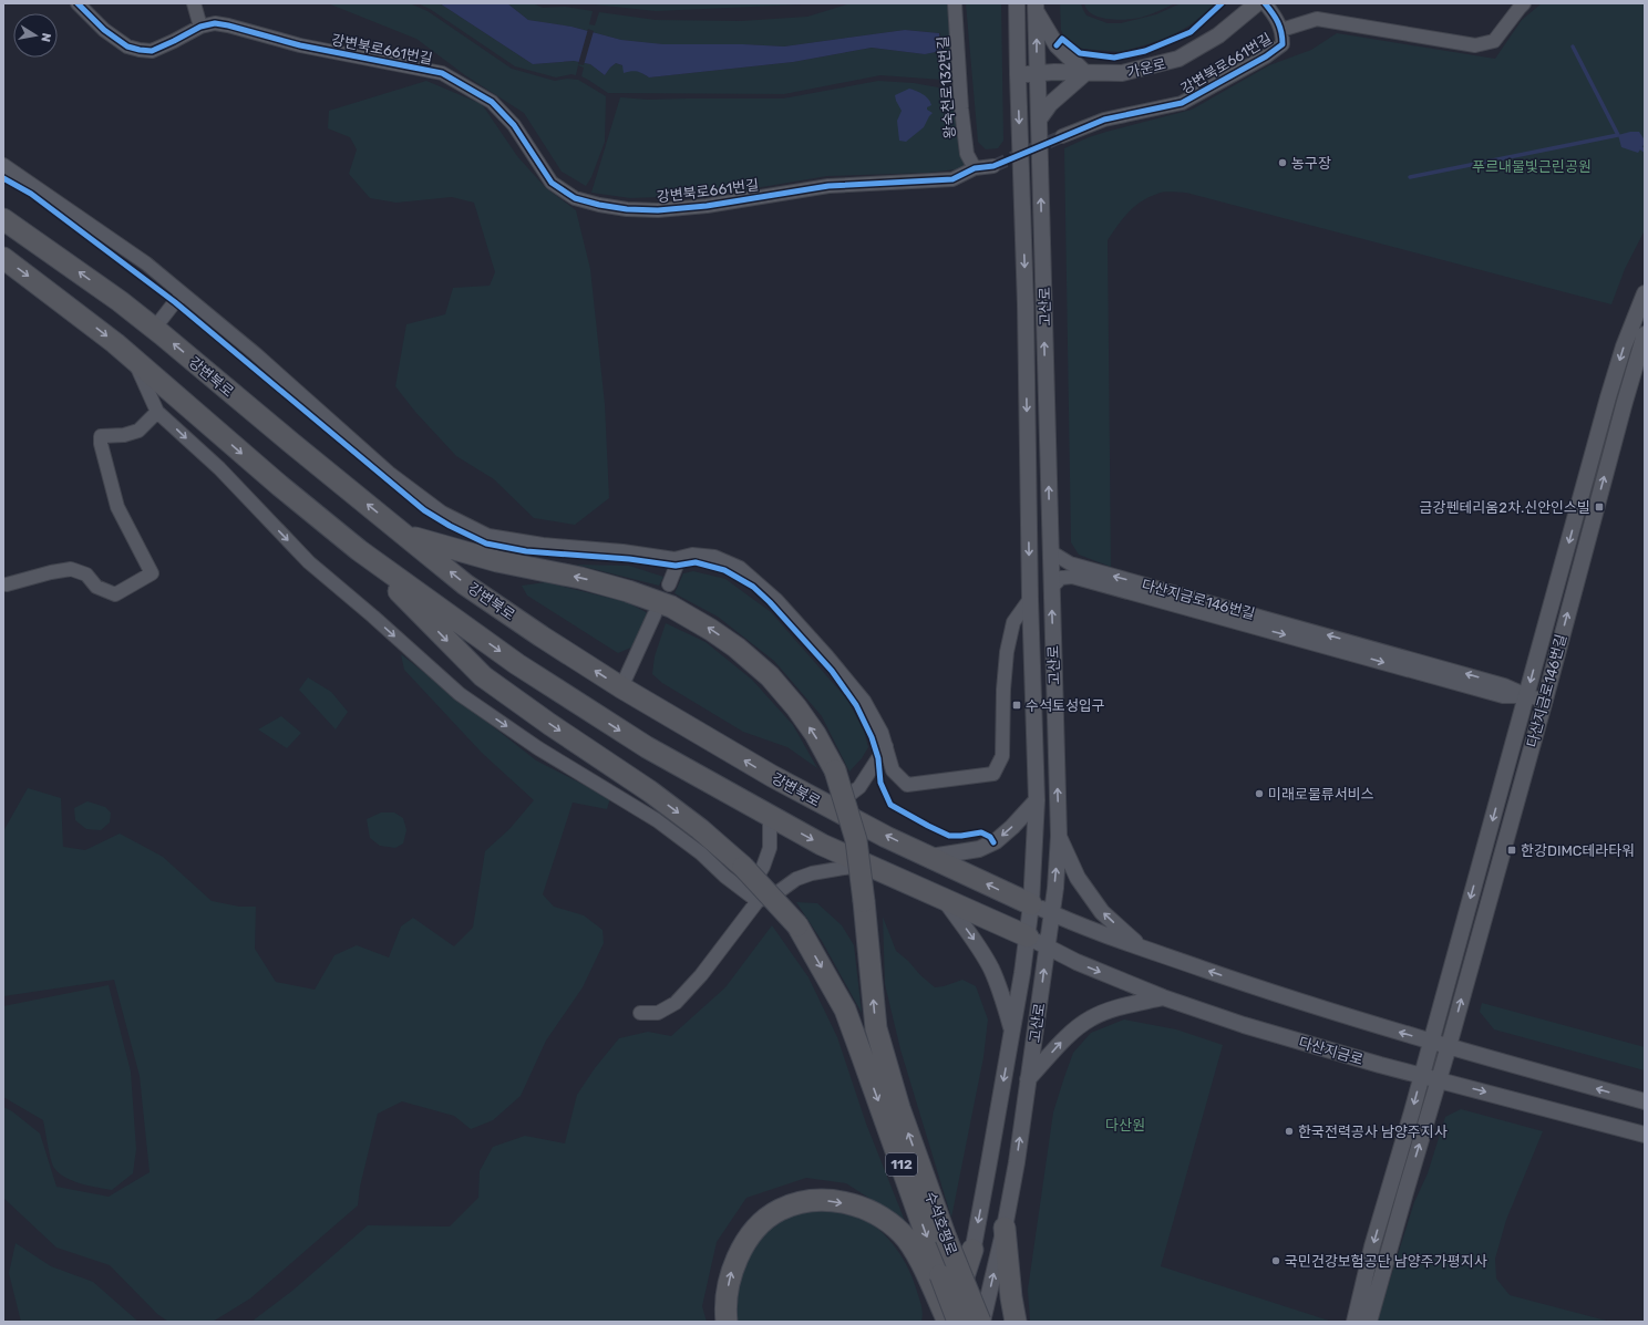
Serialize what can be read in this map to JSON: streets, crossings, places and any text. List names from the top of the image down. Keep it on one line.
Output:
{"streets":{"highway":["강변북로","112","수석호평로"],"street":["강변북로661번길","가운로","왕숙천로132번길","고산로","다산지금로146번길","다산지금로"]},"crossings":[["강변북로661번길","왕숙천로132번길"],["가운로","고산로"],["고산로","강변북로"],["고산로","다산지금로146번길"],["고산로","다산지금로"],["고산로","수석호평로"],["강변북로","수석호평로"],["다산지금로146번길","다산지금로"]],"parks":["푸르내물빛근린공원","다산원"],"places":{"other":["농구장","미래로물류서비스","한국전력공사 남양주지사","국민건강보험공단 남양주가평지사"],"transit":["금강펜테리움2차.신안인스빌","수석토성입구","한강DIMC테라타워"]},"north":"right"}
